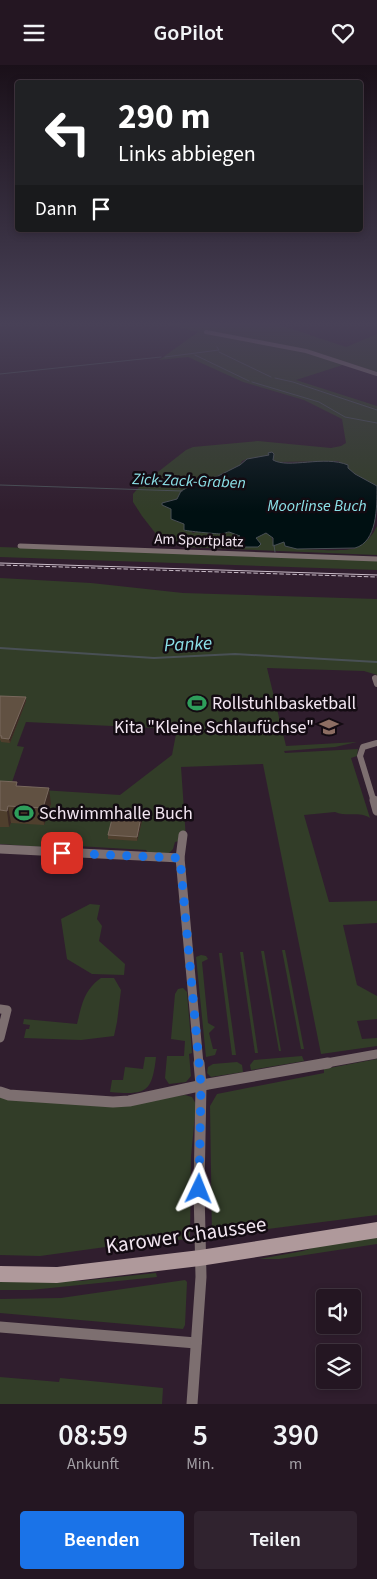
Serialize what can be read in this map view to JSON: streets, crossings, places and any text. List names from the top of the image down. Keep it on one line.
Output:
{"streets":{"main road":["Karower Chaussee"],"street":["Am Sportplatz"]},"water":["Zick-Zack-Graben","Moorlinse Buch","Panke"],"places":{"sports":["Rollstuhlbasketball","Schwimmhalle Buch"],"school or university":["Kita \"Kleine Schlaufüchse\""]},"page":{"header":"GoPilot","turn":["290 m","Links abbiegen"],"then":"Dann","eta":["08:59","Ankunft","5","Min.","390","m"],"buttons":["Beenden","Teilen"]}}
